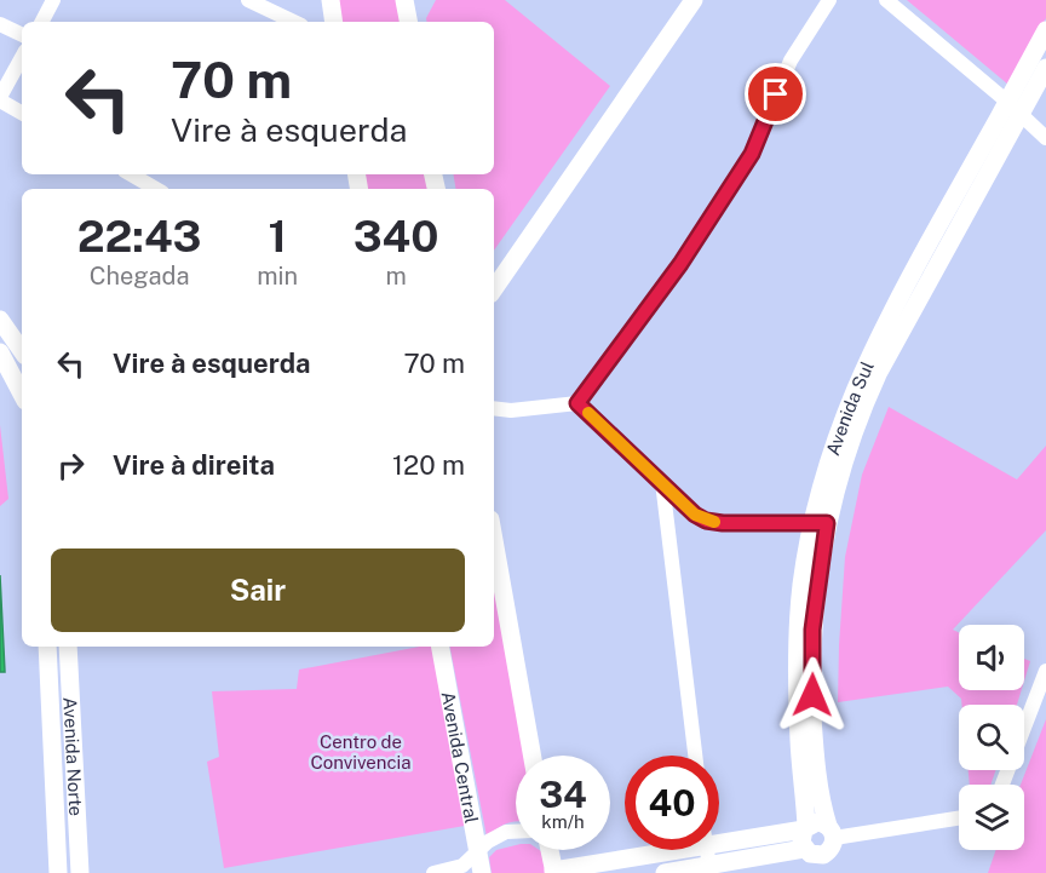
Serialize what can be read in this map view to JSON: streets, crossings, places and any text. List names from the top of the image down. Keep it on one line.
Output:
{"streets":{"street":["Avenida Sul","Avenida Norte","Avenida Central"]},"parks":["Centro de Convivencia"],"page":{"turn":["70 m","Vire à esquerda"],"eta":["22:43","Chegada","1","min","340","m"],"list":[{"name":"Vire à esquerda","value":"70 m"},{"name":"Vire à direita","value":"120 m"}],"buttons":"Sair","speed":"34 km/h","limit":"40"}}
